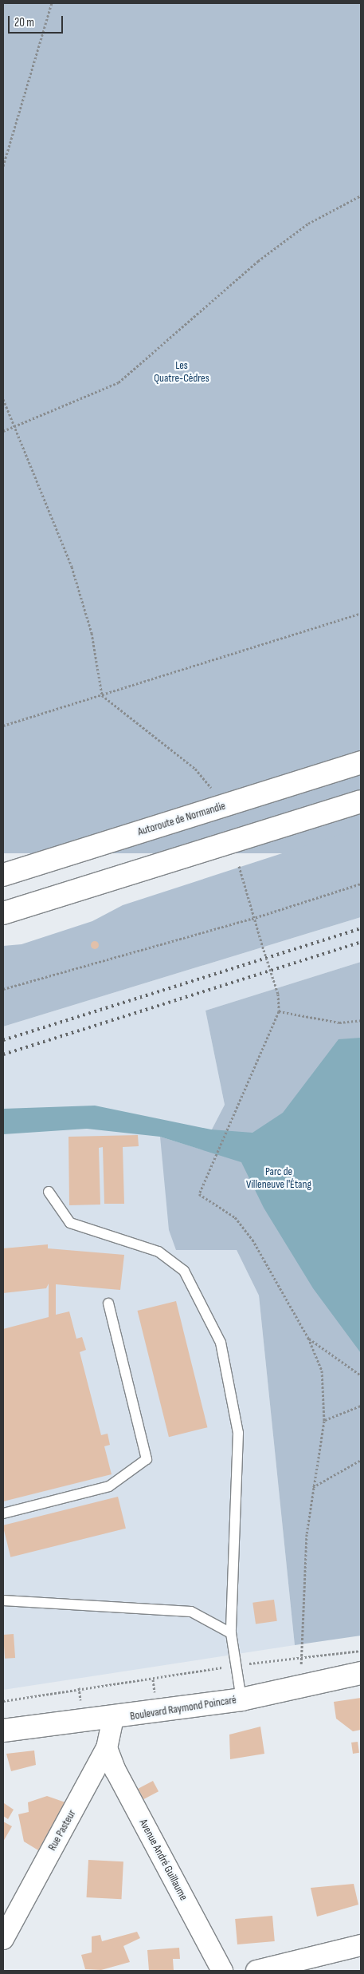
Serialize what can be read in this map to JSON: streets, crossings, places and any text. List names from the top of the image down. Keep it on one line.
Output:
{"streets":{"main road":["Autoroute de Normandie","Boulevard Raymond Poincaré"],"street":["Rue Pasteur","Avenue André Guillaume"]},"crossings":[["Boulevard Raymond Poincaré","Rue Pasteur"],["Rue Pasteur","Avenue André Guillaume"]],"parks":["Les Quatre-Cèdres","Parc de Villeneuve l'Étang"],"scale_bar":"20 m"}
